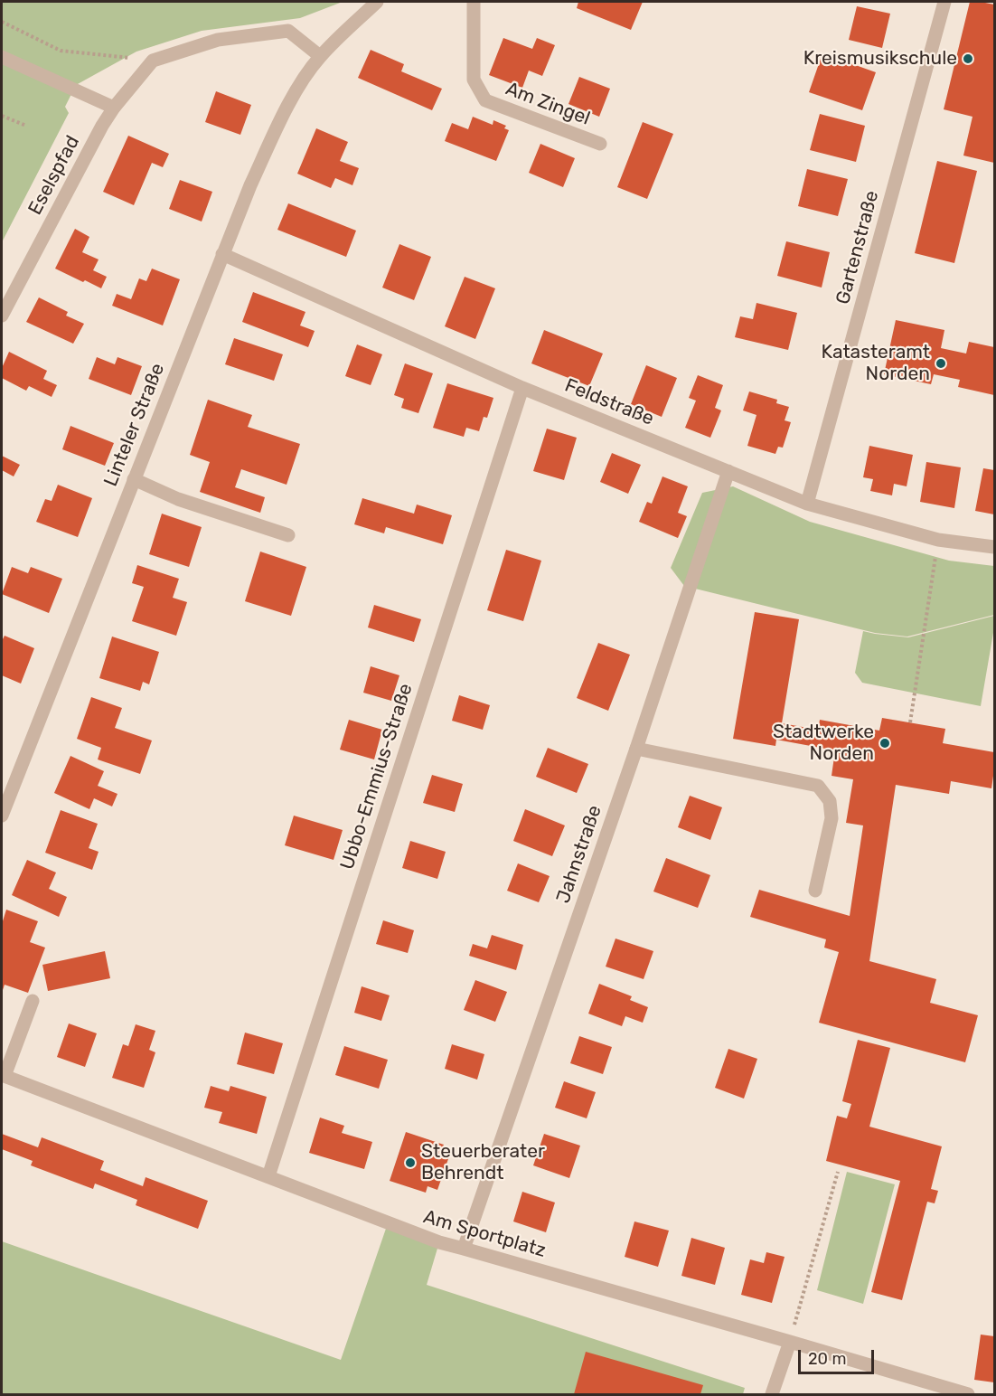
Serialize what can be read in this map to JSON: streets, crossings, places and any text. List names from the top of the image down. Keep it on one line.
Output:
{"streets":{"street":["Am Zingel","Eselspfad","Gartenstraße","Feldstraße","Linteler Straße","Ubbo-Emmius-Straße","Jahnstraße","Am Sportplatz"]},"crossings":[["Gartenstraße","Feldstraße"],["Feldstraße","Linteler Straße"],["Feldstraße","Ubbo-Emmius-Straße"],["Feldstraße","Jahnstraße"],["Ubbo-Emmius-Straße","Am Sportplatz"],["Jahnstraße","Am Sportplatz"]],"places":["Kreismusikschule","Katasteramt Norden","Stadtwerke Norden","Steuerberater Behrendt"],"scale_bar":"20 m"}
